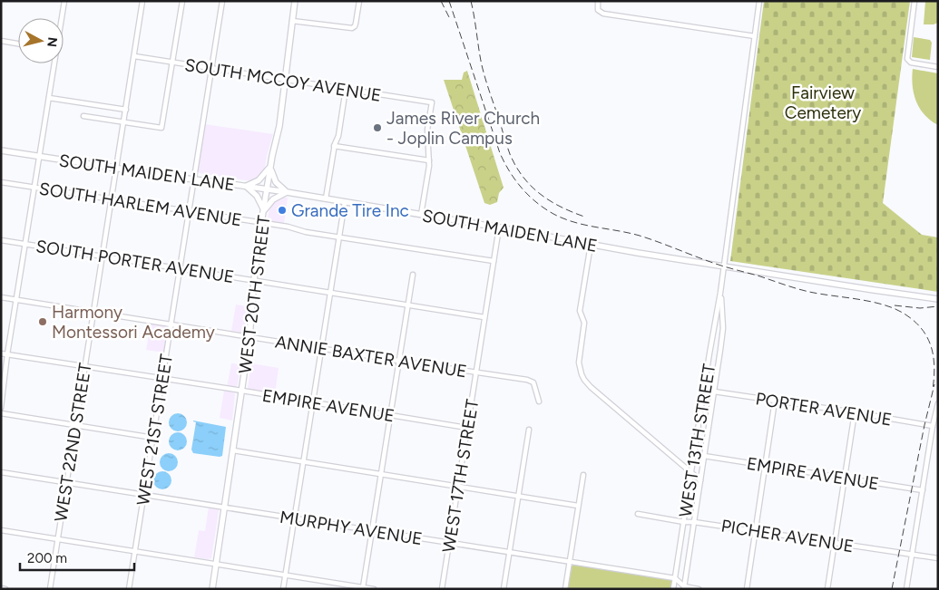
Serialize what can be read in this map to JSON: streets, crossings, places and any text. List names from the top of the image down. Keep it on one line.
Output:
{"streets":{"main road":["SOUTH MAIDEN LANE","WEST 20TH STREET"],"street":["SOUTH MCCOY AVENUE","SOUTH HARLEM AVENUE","SOUTH PORTER AVENUE","ANNIE BAXTER AVENUE","EMPIRE AVENUE","PORTER AVENUE","WEST 21ST STREET","WEST 13TH STREET","WEST 22ND STREET","WEST 17TH STREET","MURPHY AVENUE","PICHER AVENUE"]},"crossings":[["SOUTH MCCOY AVENUE","WEST 20TH STREET"],["SOUTH MCCOY AVENUE","WEST 21ST STREET"],["SOUTH MCCOY AVENUE","WEST 22ND STREET"],["SOUTH MAIDEN LANE","WEST 20TH STREET"],["SOUTH MAIDEN LANE","WEST 21ST STREET"],["SOUTH MAIDEN LANE","WEST 13TH STREET"],["SOUTH MAIDEN LANE","WEST 22ND STREET"],["SOUTH MAIDEN LANE","WEST 17TH STREET"],["SOUTH HARLEM AVENUE","WEST 20TH STREET"],["SOUTH HARLEM AVENUE","WEST 21ST STREET"],["SOUTH HARLEM AVENUE","WEST 22ND STREET"],["SOUTH HARLEM AVENUE","WEST 17TH STREET"],["SOUTH PORTER AVENUE","WEST 20TH STREET"],["SOUTH PORTER AVENUE","WEST 21ST STREET"],["SOUTH PORTER AVENUE","WEST 22ND STREET"],["SOUTH PORTER AVENUE","WEST 17TH STREET"],["WEST 20TH STREET","ANNIE BAXTER AVENUE"],["WEST 20TH STREET","EMPIRE AVENUE"],["WEST 20TH STREET","MURPHY AVENUE"],["ANNIE BAXTER AVENUE","WEST 21ST STREET"],["ANNIE BAXTER AVENUE","WEST 22ND STREET"],["ANNIE BAXTER AVENUE","WEST 17TH STREET"],["EMPIRE AVENUE","WEST 21ST STREET"],["EMPIRE AVENUE","WEST 13TH STREET"],["EMPIRE AVENUE","WEST 22ND STREET"],["EMPIRE AVENUE","WEST 17TH STREET"],["PORTER AVENUE","WEST 13TH STREET"],["WEST 21ST STREET","MURPHY AVENUE"],["WEST 13TH STREET","MURPHY AVENUE"],["WEST 13TH STREET","PICHER AVENUE"],["WEST 22ND STREET","MURPHY AVENUE"],["WEST 17TH STREET","MURPHY AVENUE"]],"parks":["Fairview Cemetery"],"places":["James River Church - Joplin Campus","Grande Tire Inc","Harmony Montessori Academy"],"scale_bar":"200 m","north":"right"}
